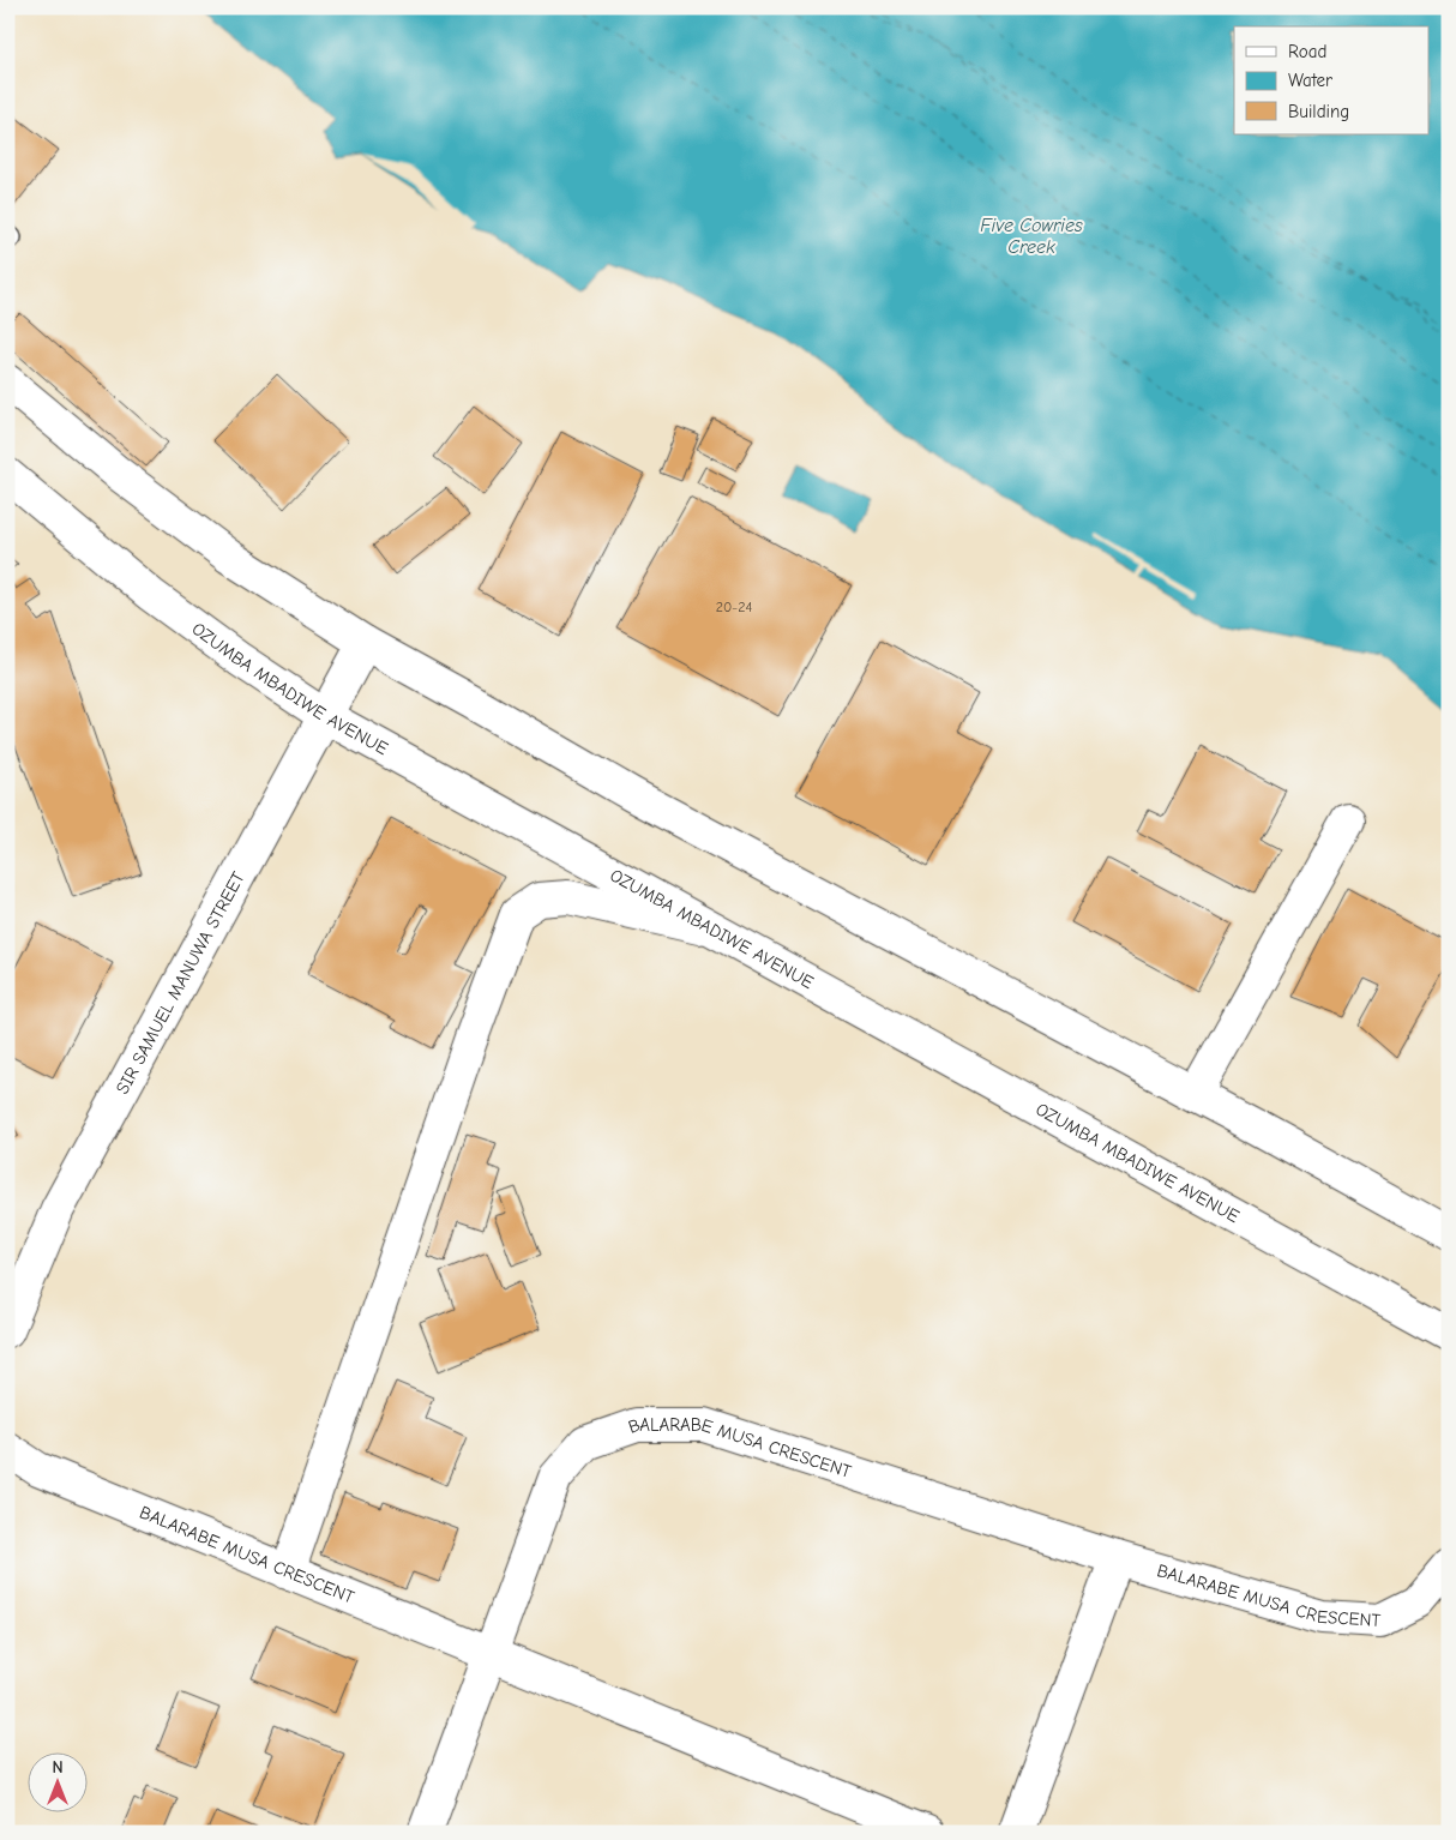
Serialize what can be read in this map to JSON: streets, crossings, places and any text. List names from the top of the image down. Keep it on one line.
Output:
{"streets":{"main road":["OZUMBA MBADIWE AVENUE","SIR SAMUEL MANUWA STREET","BALARABE MUSA CRESCENT"]},"crossings":[["OZUMBA MBADIWE AVENUE","SIR SAMUEL MANUWA STREET"]],"water":["Five Cowries Creek"],"house_numbers":["20-24"],"legend":["Road","Water","Building"],"north":"top"}
